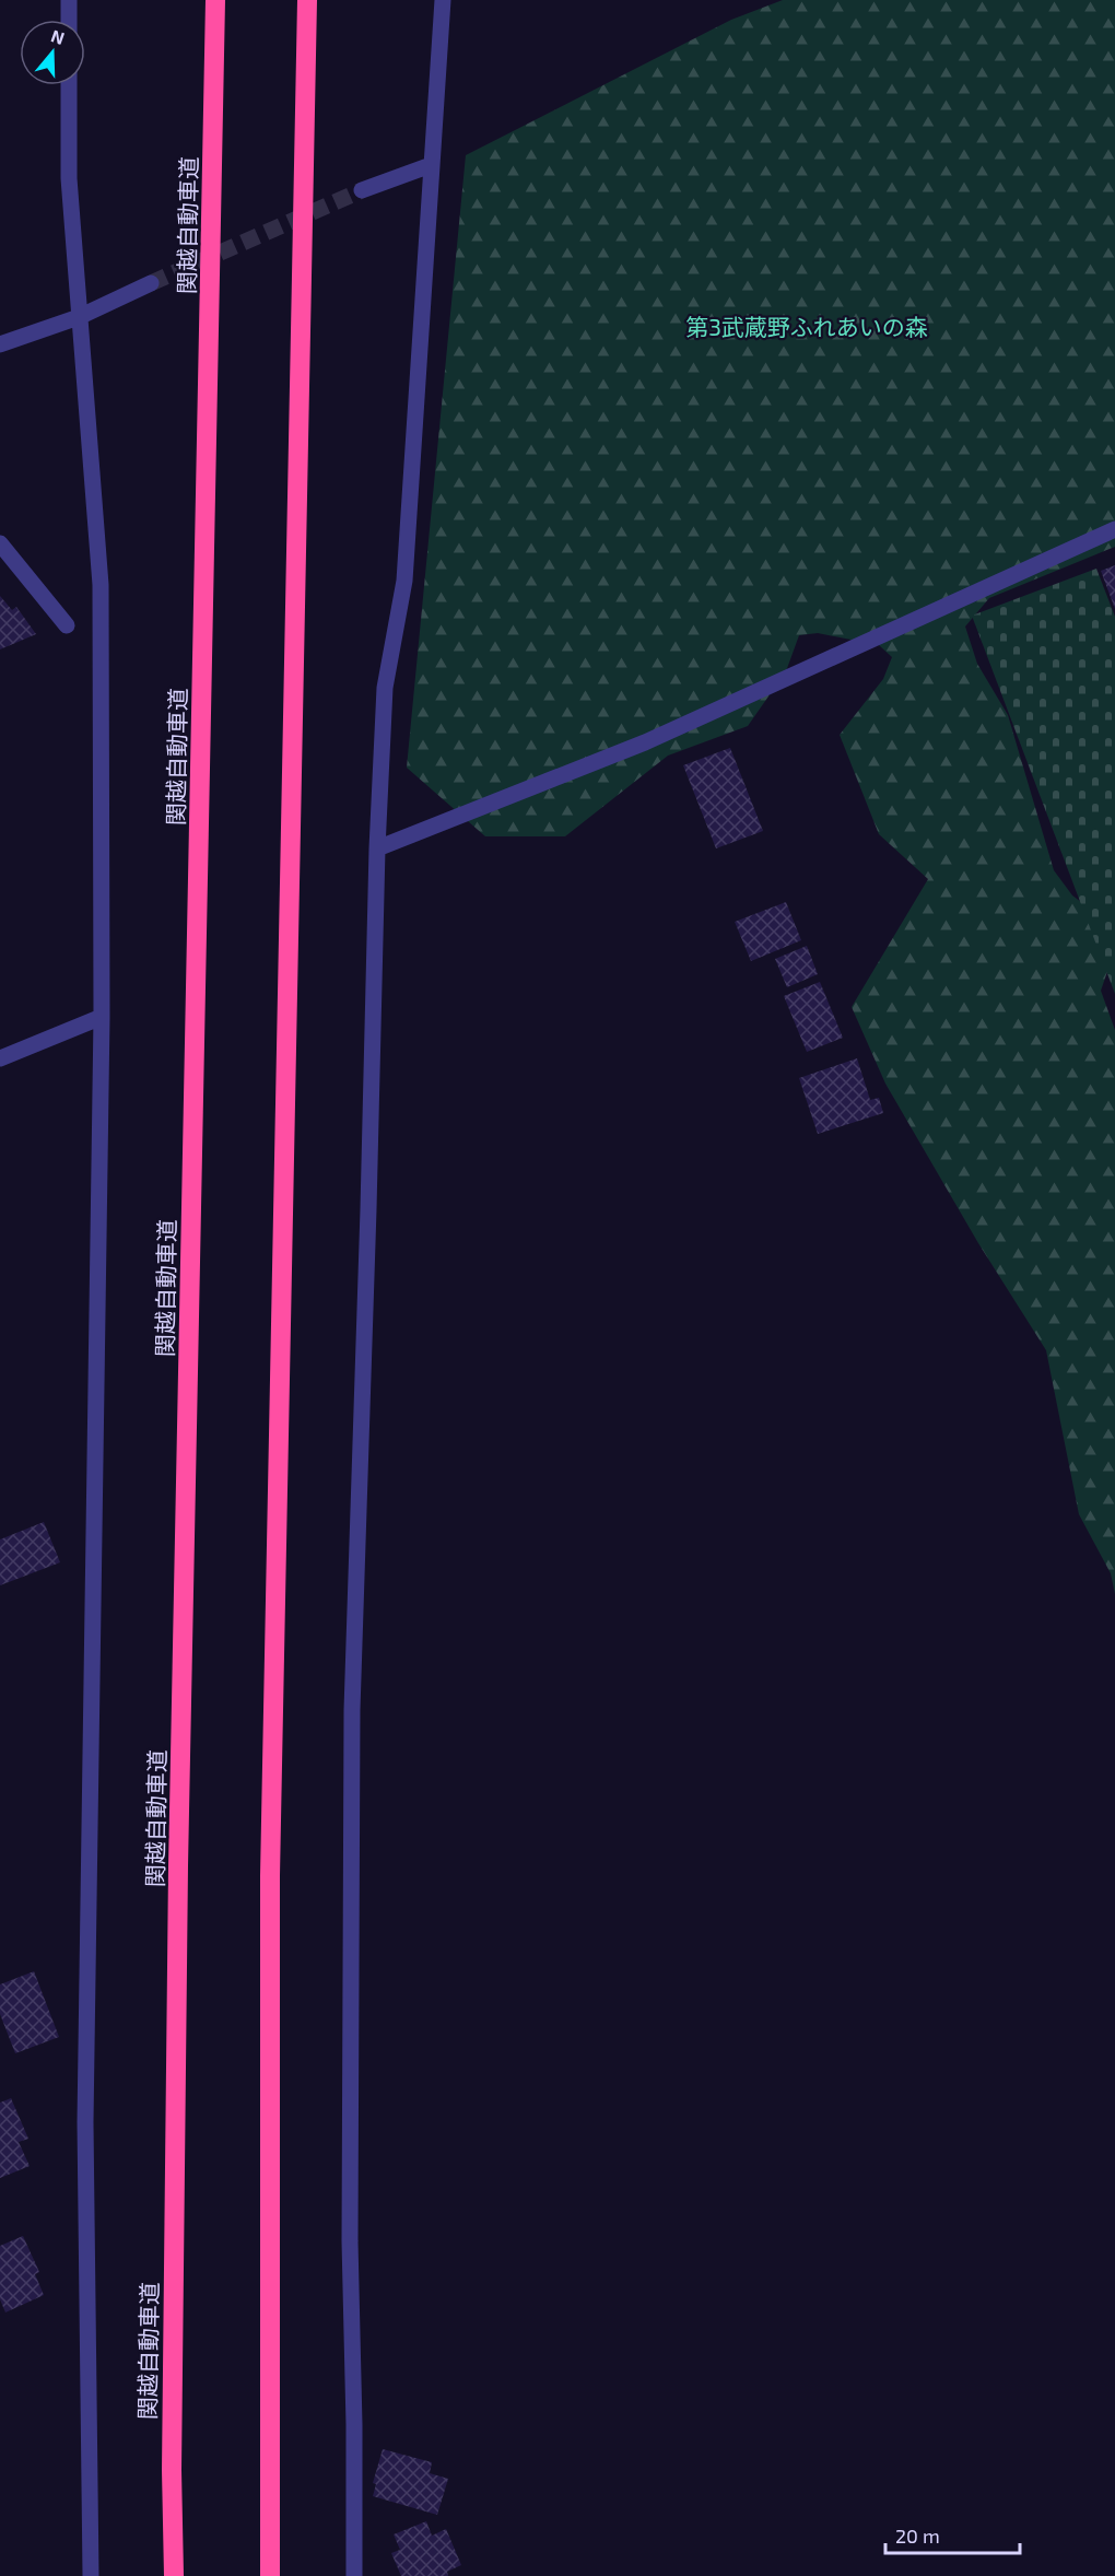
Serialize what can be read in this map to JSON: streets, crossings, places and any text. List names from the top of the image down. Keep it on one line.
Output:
{"streets":{"highway":["関越自動車道"]},"parks":["第3武蔵野ふれあいの森"],"scale_bar":"20 m","north":"top"}
